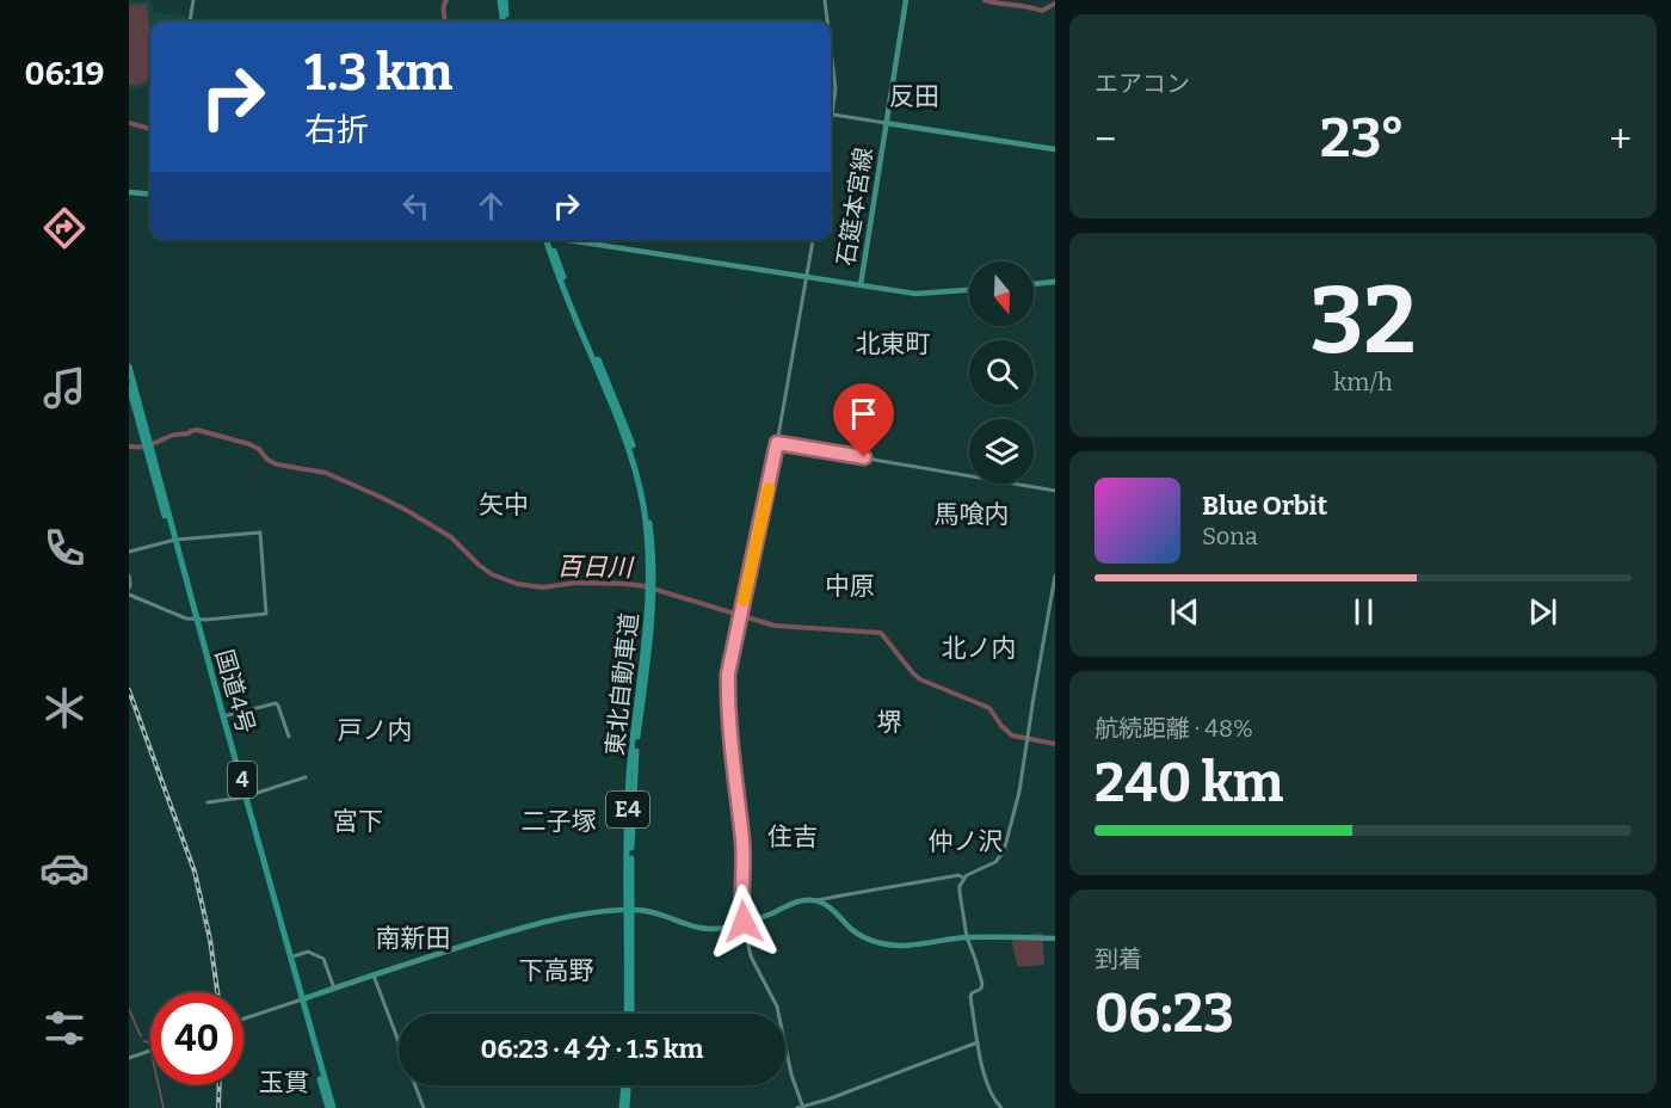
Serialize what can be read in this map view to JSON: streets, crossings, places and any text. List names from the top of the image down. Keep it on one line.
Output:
{"streets":{"highway":["東北自動車道","国道4号","4","E4"],"main road":["石筵本宮線"]},"districts":["反田","北東町","矢中","馬喰内","中原","北ノ内","堺","戸ノ内","宮下","二子塚","住吉","仲ノ沢","南新田","下高野","玉貫"],"water":["百日川"],"north":"bottom","page":{"tabs":"06:19","tile":["エアコン",["32","km/h"],["航続距離 · 48%","240 km"],["到着","06:23"]],"turn":["1.3 km","右折"],"heat":["−","23°","+"],"song":["Blue Orbit","Sona"],"limit":"40","trip":"06:23 · 4 分 · 1.5 km"}}
